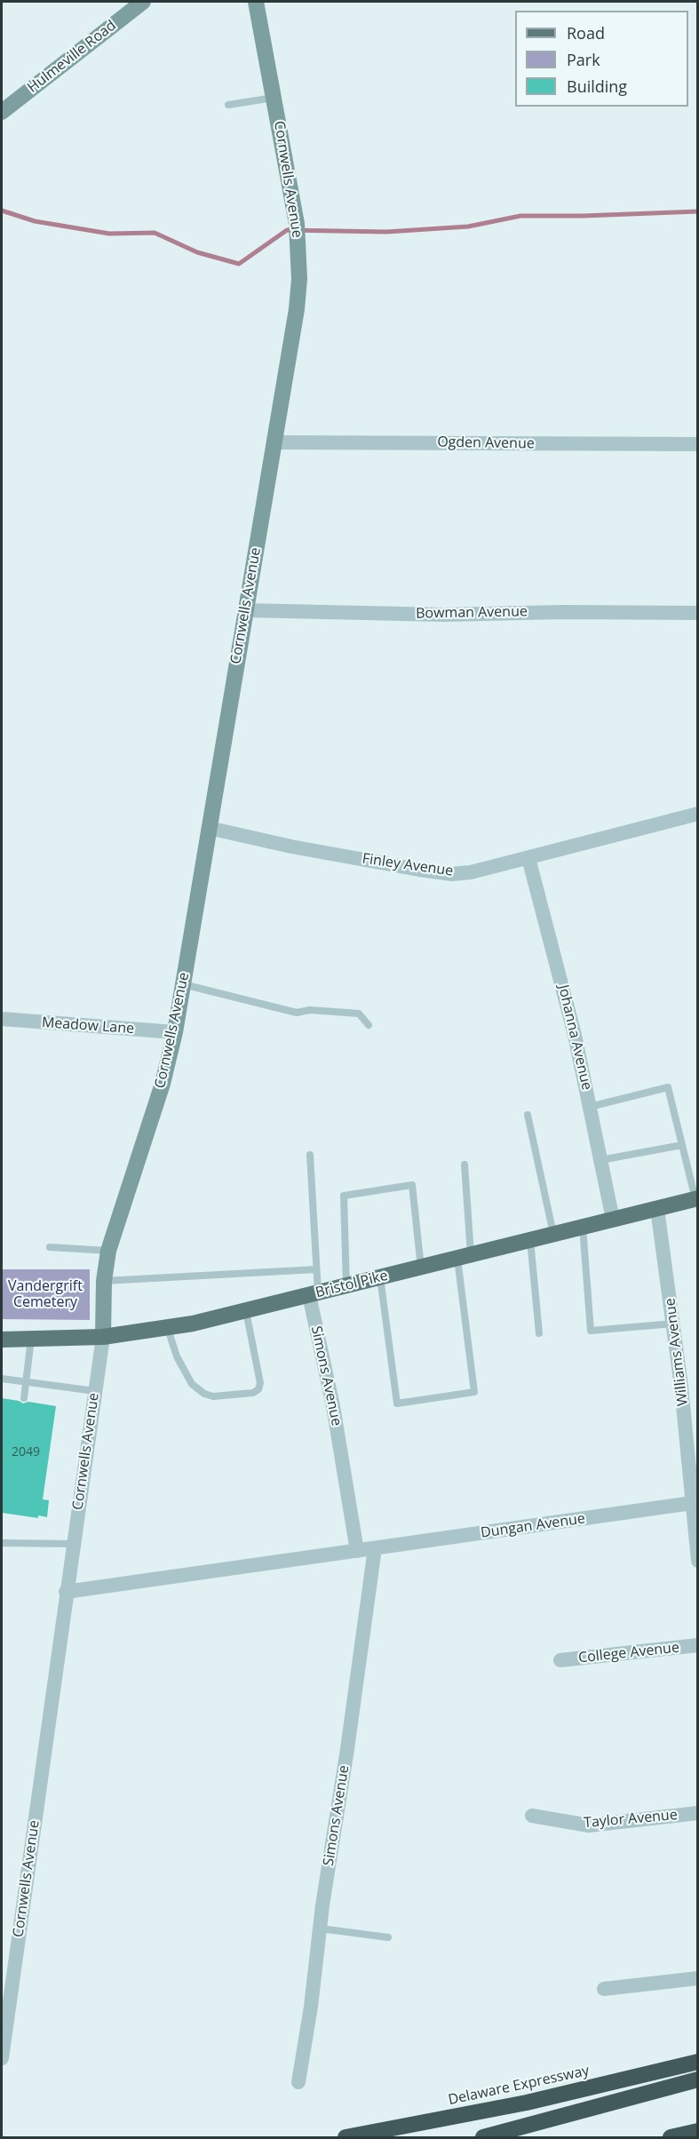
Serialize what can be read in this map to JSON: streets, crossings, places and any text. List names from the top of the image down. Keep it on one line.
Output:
{"streets":{"highway":["Delaware Expressway"],"main road":["Bristol Pike"],"street":["Hulmeville Road","Cornwells Avenue","Ogden Avenue","Bowman Avenue","Finley Avenue","Meadow Lane","Johanna Avenue","Williams Avenue","Simons Avenue","Dungan Avenue","College Avenue","Taylor Avenue"]},"crossings":[["Cornwells Avenue","Ogden Avenue"],["Cornwells Avenue","Bowman Avenue"],["Cornwells Avenue","Finley Avenue"],["Cornwells Avenue","Meadow Lane"],["Cornwells Avenue","Bristol Pike"],["Finley Avenue","Johanna Avenue"],["Johanna Avenue","Bristol Pike"],["Bristol Pike","Williams Avenue"],["Bristol Pike","Simons Avenue"],["Williams Avenue","Dungan Avenue"],["Simons Avenue","Dungan Avenue"]],"parks":["Vandergrift Cemetery"],"house_numbers":["2049"],"legend":["Road","Park","Building"]}
